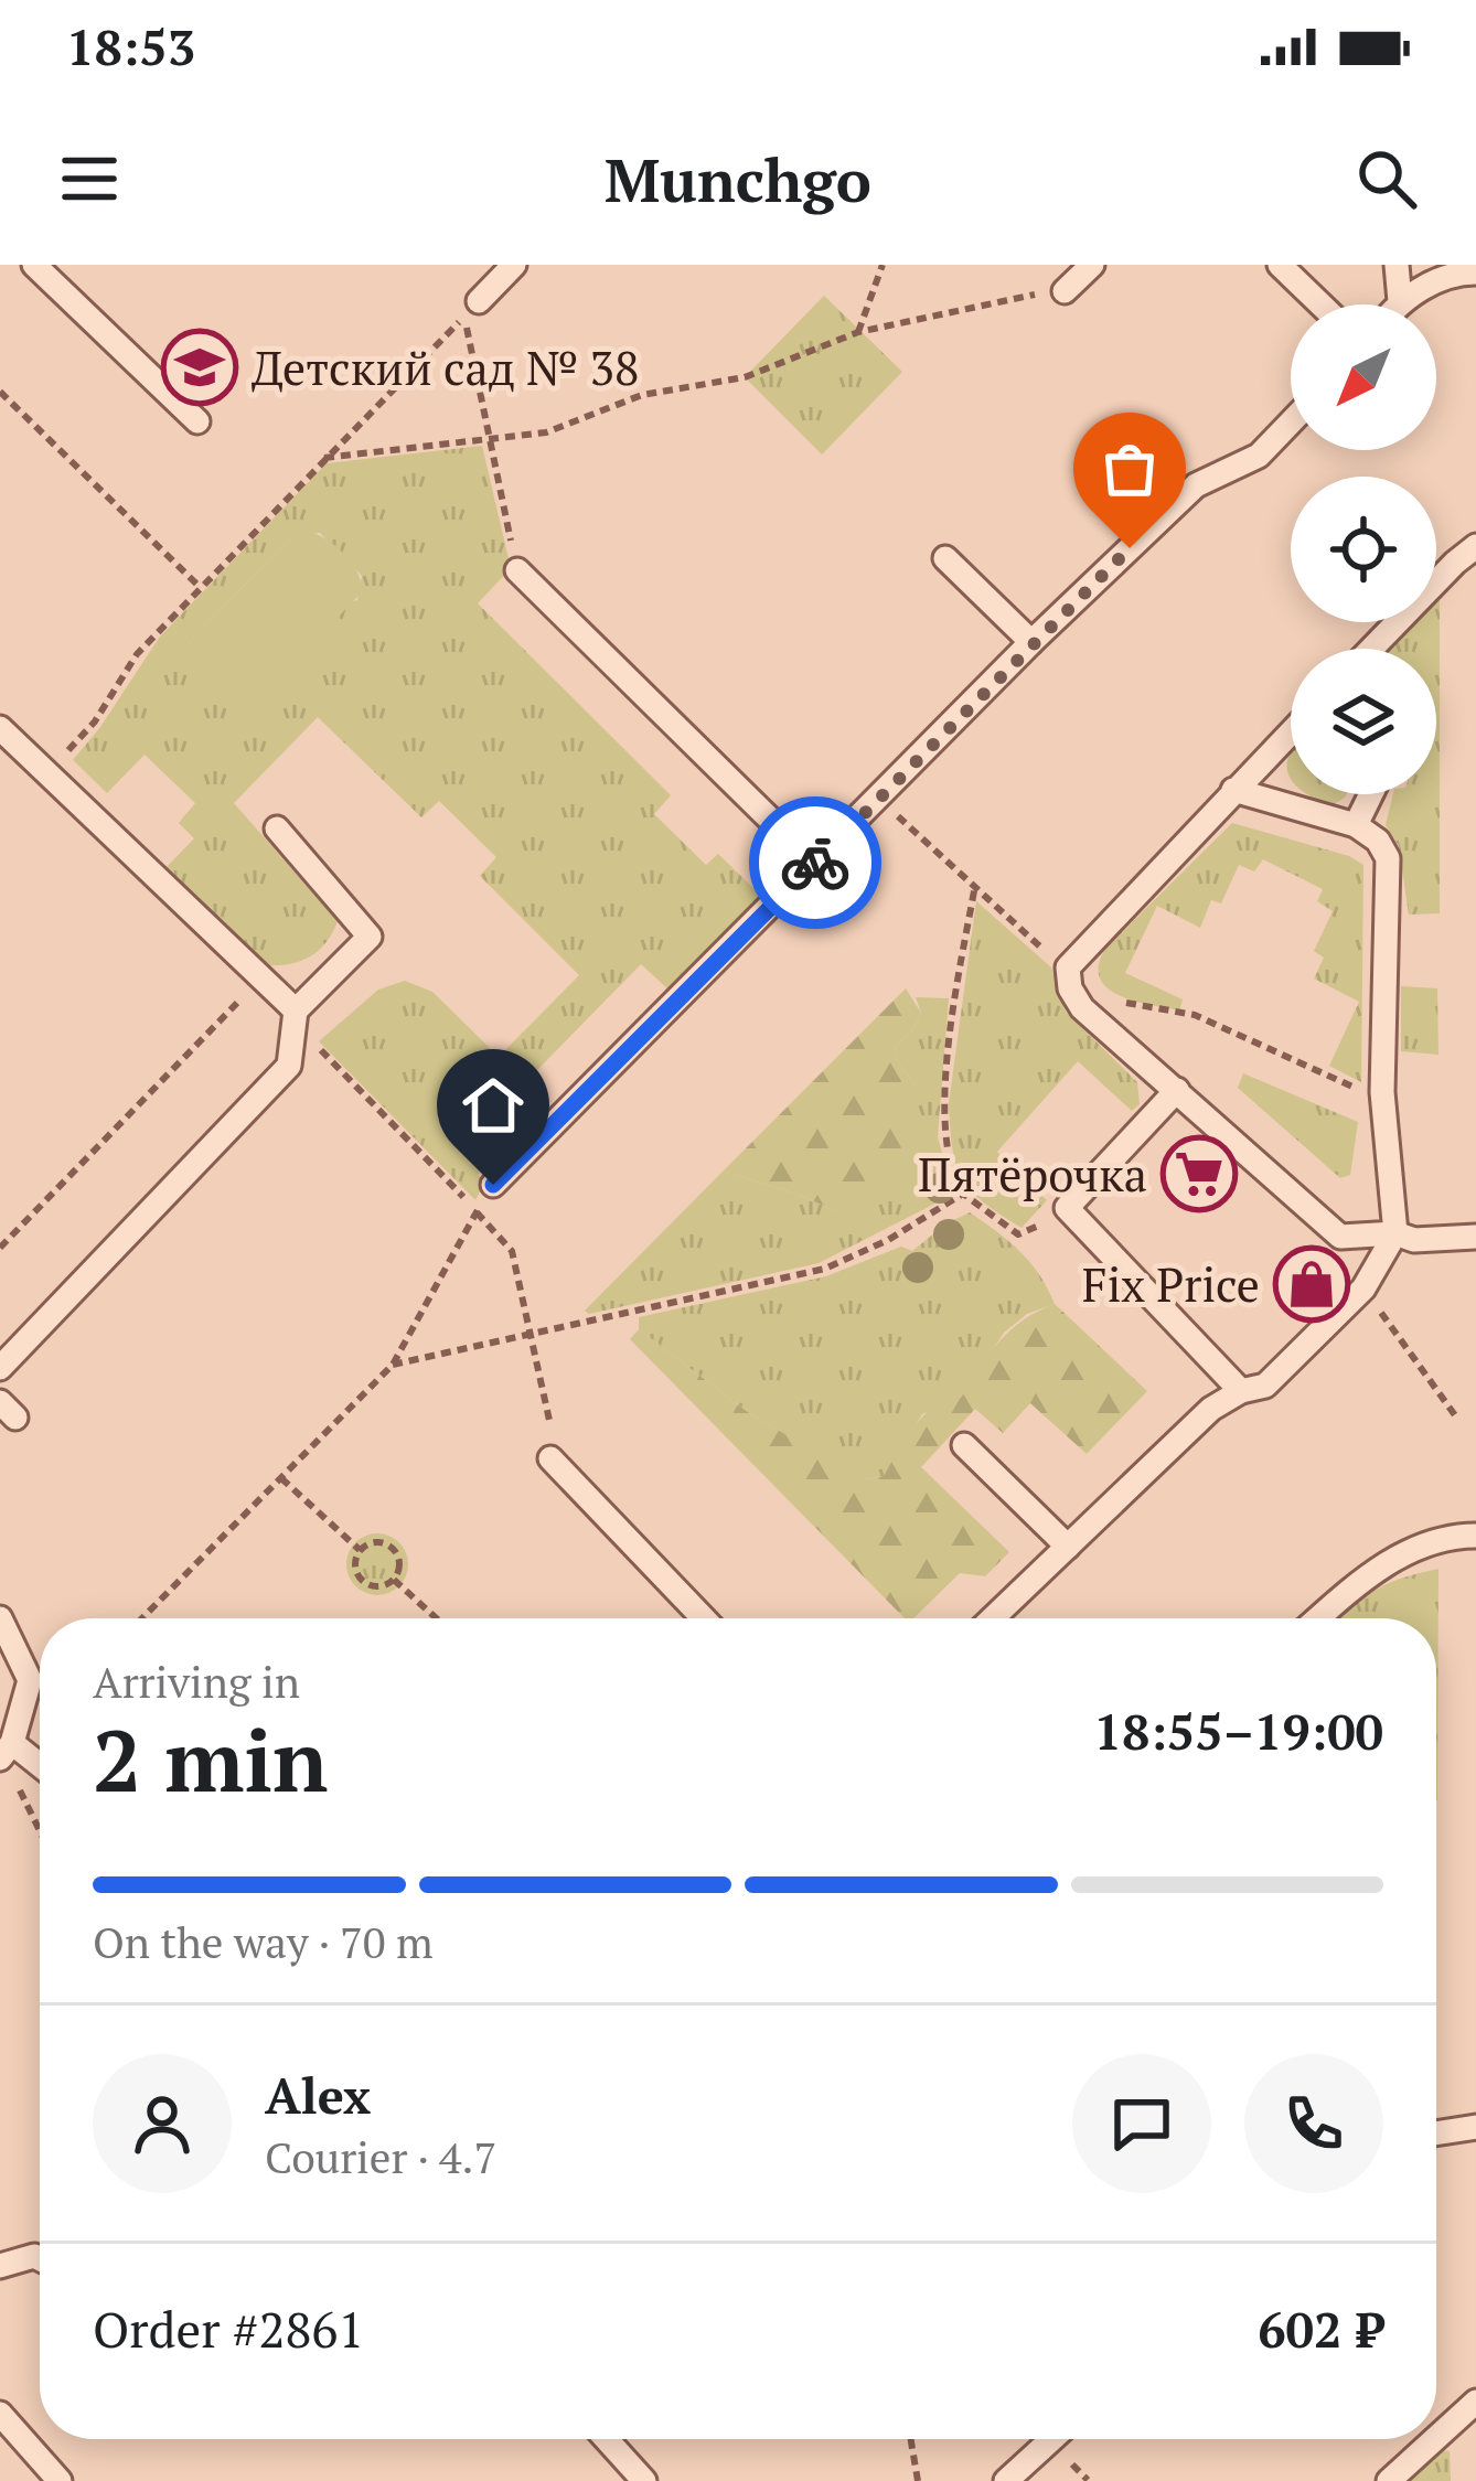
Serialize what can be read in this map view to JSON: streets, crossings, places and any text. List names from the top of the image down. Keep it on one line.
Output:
{"places":{"school or university":["Детский сад № 38"],"supermarket":["Пятёрочка"],"shop":["Fix Price"]},"north":"bottom left","page":{"status":"18:53","header":"Munchgo","heading":["2 min","Arriving in","18:55–19:00"],"panel":["Alex","Courier · 4.7","Order #2861","602 ₽"],"bar":"On the way · 70 m"}}
